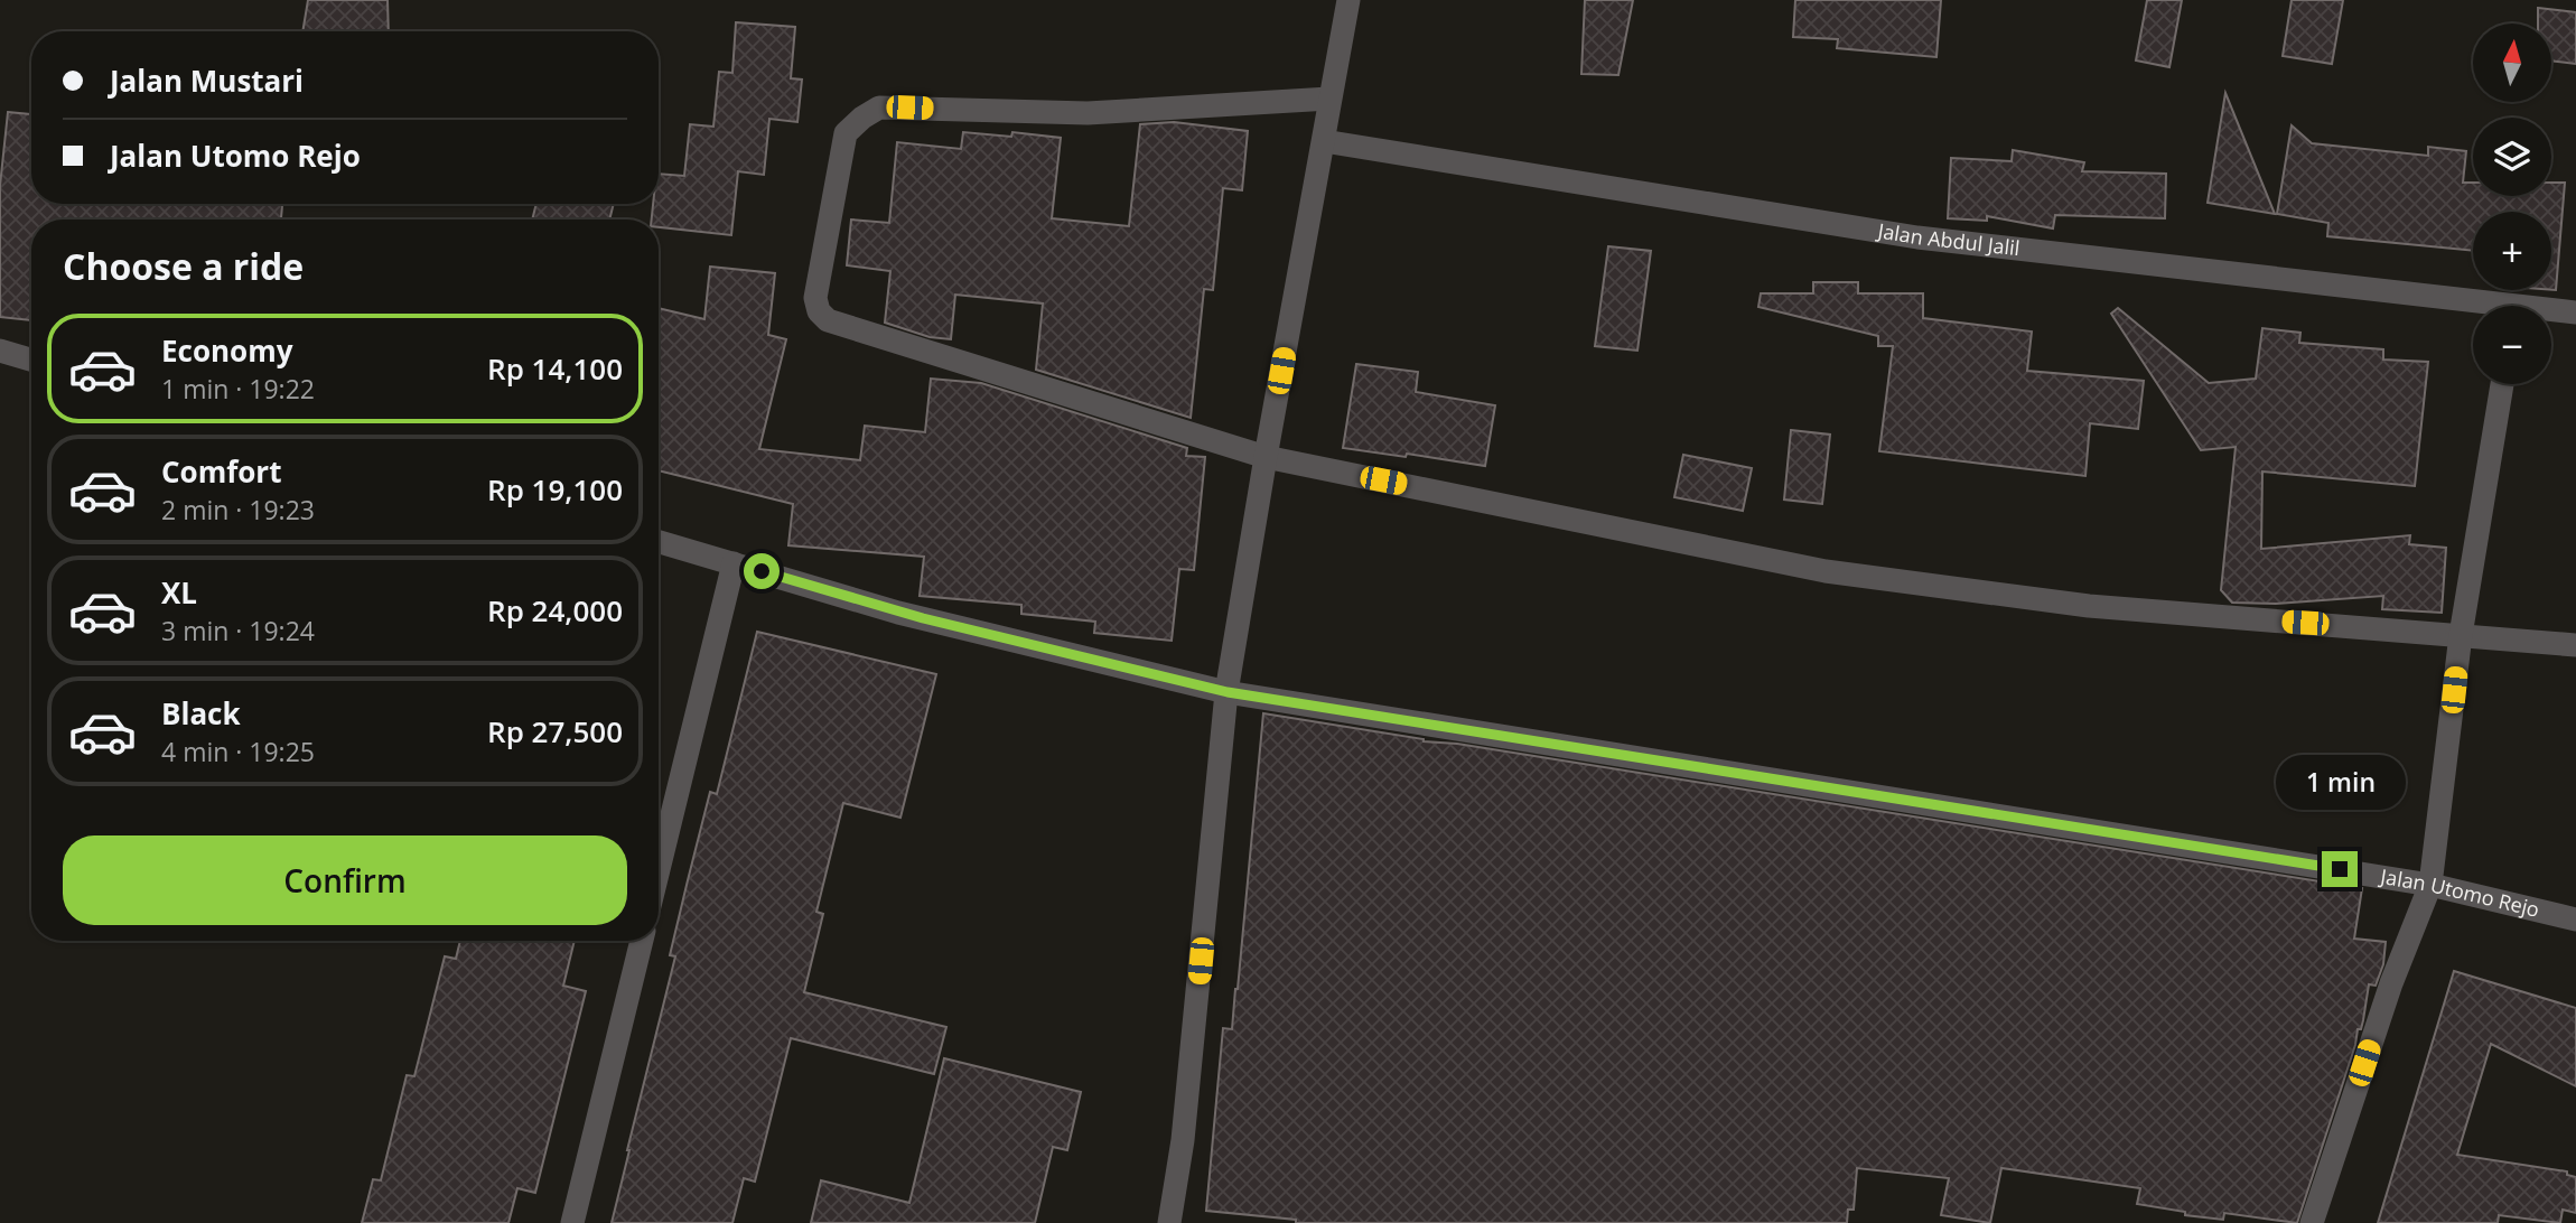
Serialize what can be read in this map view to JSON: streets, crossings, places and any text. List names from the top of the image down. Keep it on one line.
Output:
{"streets":{"street":["Jalan Abdul Jalil","Jalan Utomo Rejo"]},"north":"top","page":{"map_buttons":["+","−"],"banner":["Jalan Mustari","Jalan Utomo Rejo"],"heading":"Choose a ride","list":[{"name":"Economy","note":"1 min · 19:22","value":"Rp 14,100"},{"name":"Comfort","note":"2 min · 19:23","value":"Rp 19,100"},{"name":"XL","note":"3 min · 19:24","value":"Rp 24,000"},{"name":"Black","note":"4 min · 19:25","value":"Rp 27,500"}],"bubble":"1 min","buttons":"Confirm"}}
